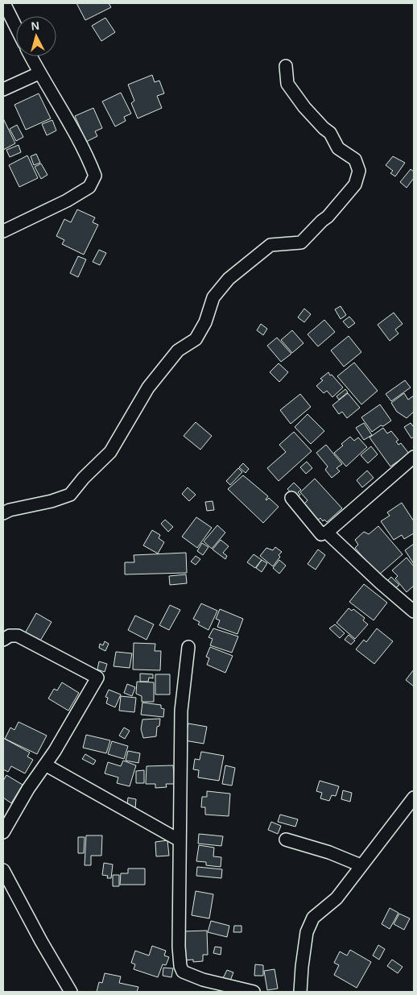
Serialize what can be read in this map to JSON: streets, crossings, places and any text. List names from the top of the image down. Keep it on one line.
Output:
{"north":"top"}
